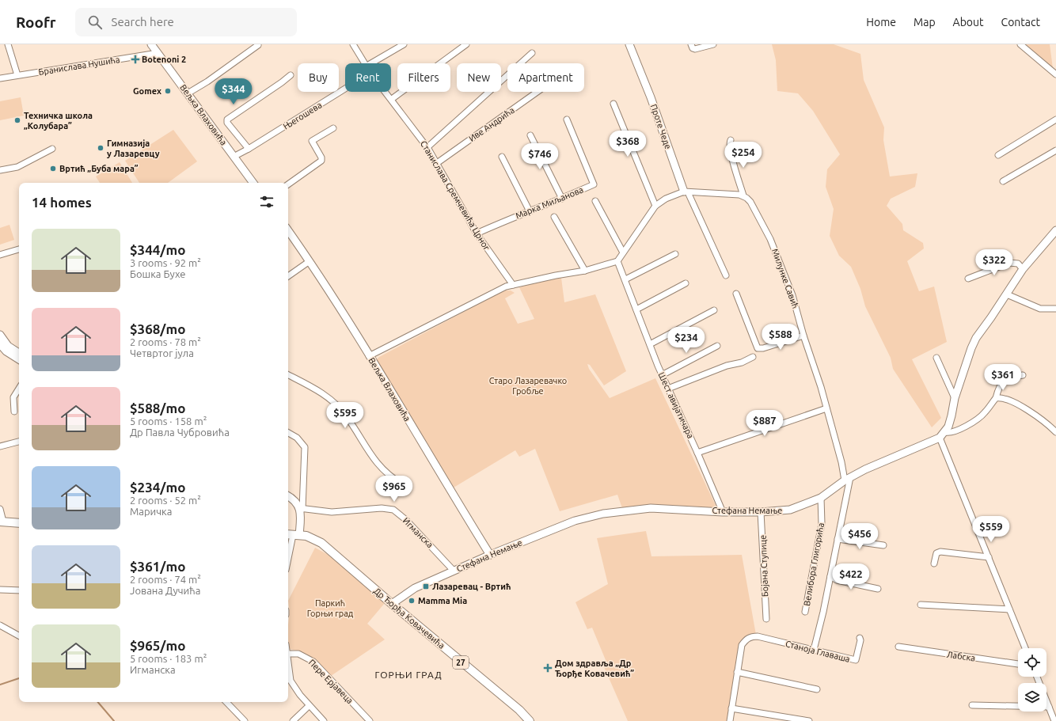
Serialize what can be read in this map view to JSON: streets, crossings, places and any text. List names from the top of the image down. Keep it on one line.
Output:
{"streets":{"main road":["Др Ђорђа Ковачевића","27"],"street":["Бранислава Нушића","Вељка Влаховића","Његошева","Иве Андрића","Проте Чеде","Станислава Сремчевића Црног","Марка Миљанова","Милунке Савић","Шест авијатичара","Стефана Немање","Игманска","Велибора Глигорића","Бојана Ступице","Станоја Главаша","Лабска","Пере Ерјавеца"]},"crossings":[["Бранислава Нушића","Вељка Влаховића"],["Вељка Влаховића","Његошева"],["Вељка Влаховића","Стефана Немање"],["Иве Андрића","Станислава Сремчевића Црног"],["Станислава Сремчевића Црног","Марка Миљанова"],["Милунке Савић","Стефана Немање"],["Шест авијатичара","Стефана Немање"],["Стефана Немање","Игманска"],["Стефана Немање","Велибора Глигорића"],["Стефана Немање","Бојана Ступице"],["Стефана Немање","Др Ђорђа Ковачевића"]],"districts":["ГОРЊИ ГРАД"],"parks":["Старо Лазаревачко Гробље","Паркић Горњи град"],"places":{"health":["Botenoni 2","Дом здравља „Др Ђорђе Ковачевић”"],"other":["Gomex","Техничка школа „Колубара”","Гимназија у Лазаревцу","Вртић „Буба мара”","Mamma Mia"],"transit":["Лазаревац - Вртић"]},"page":{"header":"Roofr","search":"Search here","nav":["Home","Map","About","Contact"],"chip":["Buy","Rent","Filters","New","Apartment"],"price":["$344","$368","$254","$746","$322","$588","$234","$361","$595","$887","$965","$559","$456","$422"],"heading":"14 homes","list":[{"name":"$344/mo","note":"3 rooms · 92 m² · Бошка Бухе"},{"name":"$368/mo","note":"2 rooms · 78 m² · Четвртог јула"},{"name":"$588/mo","note":"5 rooms · 158 m² · Др Павла Чубровића"},{"name":"$234/mo","note":"2 rooms · 52 m² · Маричка"},{"name":"$361/mo","note":"2 rooms · 74 m² · Јована Дучића"},{"name":"$965/mo","note":"5 rooms · 183 m² · Игманска"}]}}
